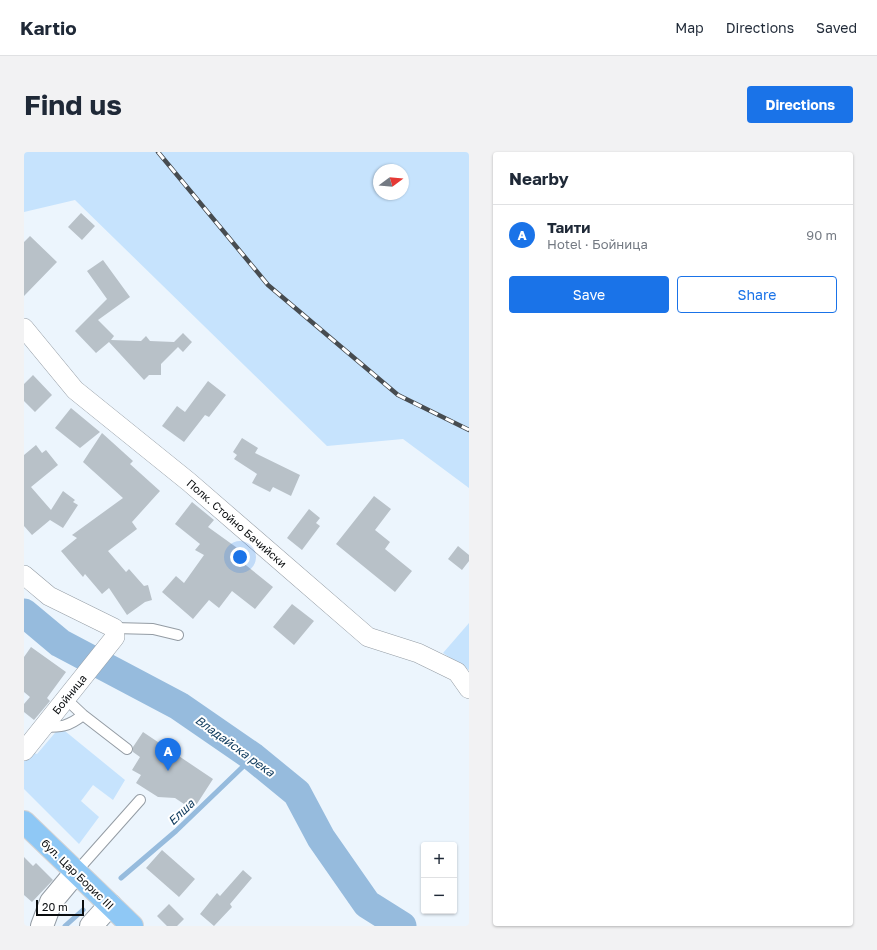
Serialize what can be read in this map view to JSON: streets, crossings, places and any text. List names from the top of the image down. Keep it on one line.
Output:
{"streets":{"main road":["бул. Цар Борис III"],"street":["Полк. Стойно Бачийски","Бойница"]},"water":["Владайска река","Елша"],"scale_bar":"20 m","north":"right","page":{"header":"Kartio","nav":["Map","Directions","Saved"],"buttons":["Directions",["Save","Share"]],"title":"Find us","heading":"Nearby","list":[{"mark":"A","name":"Таити","note":"Hotel · Бойница","value":"90 m"}],"pins":"A","map_buttons":["+","−"],"scale":"20 m"}}
